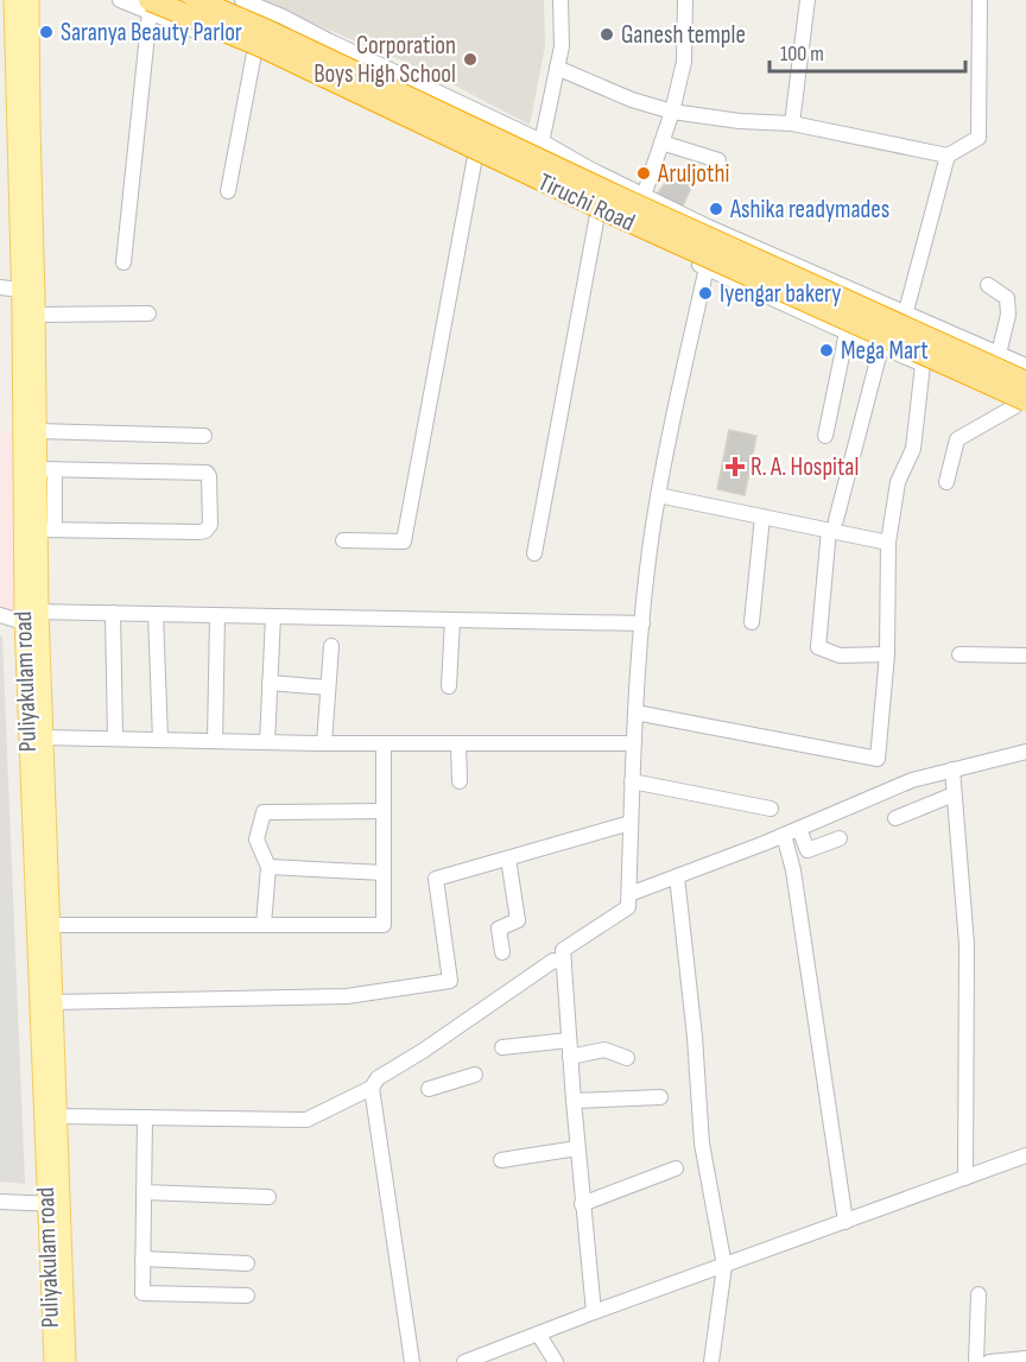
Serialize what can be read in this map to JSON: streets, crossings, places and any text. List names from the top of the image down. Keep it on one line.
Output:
{"streets":{"highway":["Tiruchi Road"],"main road":["Puliyakulam road"]},"places":{"other":["Saranya Beauty Parlor","Ganesh temple","Corporation Boys High School","Aruljothi","Ashika readymades","Iyengar bakery","Mega Mart"],"health":["R. A. Hospital"]},"scale_bar":"100 m"}
